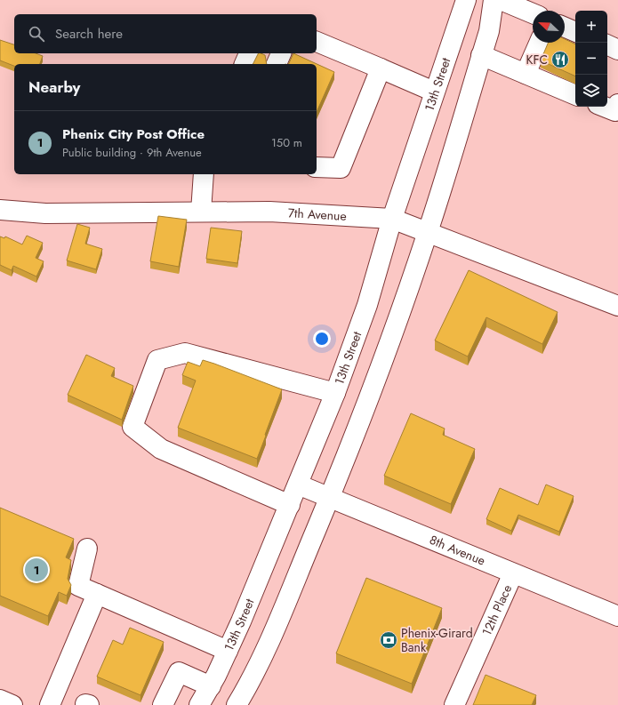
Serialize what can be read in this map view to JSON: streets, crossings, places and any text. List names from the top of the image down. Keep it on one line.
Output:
{"streets":{"main road":["13th Street","7th Avenue","8th Avenue","12th Place"]},"crossings":[["13th Street","7th Avenue"],["13th Street","8th Avenue"],["8th Avenue","12th Place"]],"places":{"restaurant":["KFC"],"bank":["Phenix-Girard Bank"]},"north":"top left","page":{"map_buttons":["+","−"],"search":"Search here","heading":"Nearby","list":[{"mark":"1","name":"Phenix City Post Office","note":"Public building · 9th Avenue","value":"150 m"}],"pins":"1"}}
